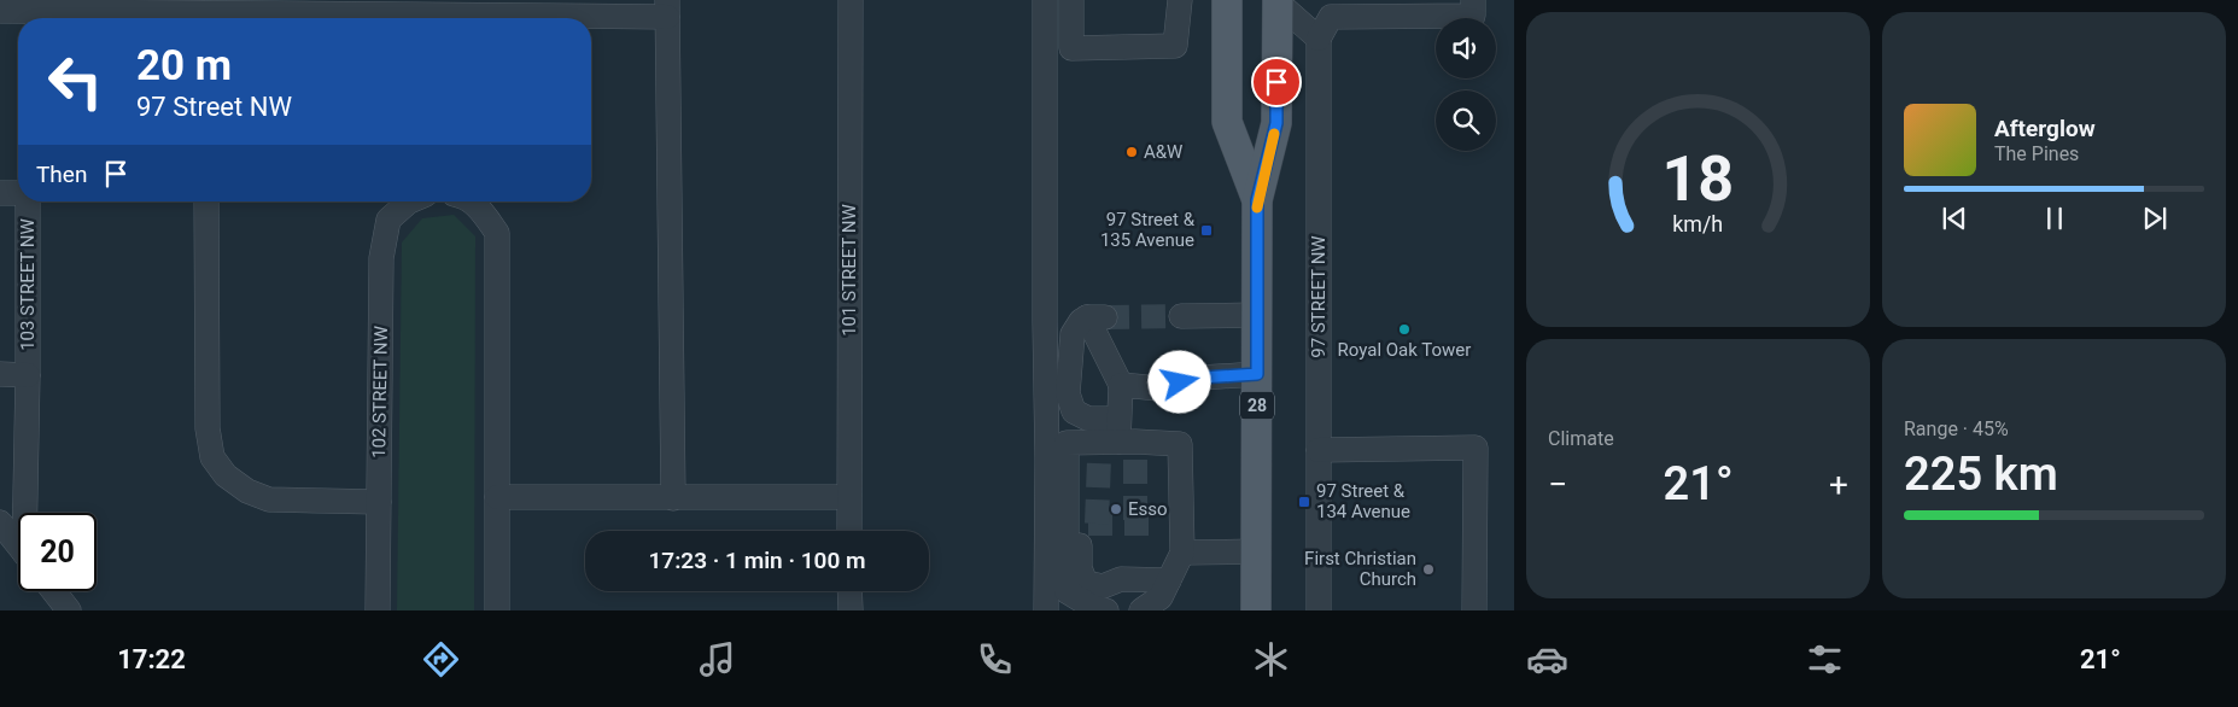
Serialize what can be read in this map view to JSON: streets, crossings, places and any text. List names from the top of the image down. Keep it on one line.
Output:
{"streets":{"main road":["28"],"street":["101 STREET NW","103 STREET NW","97 STREET NW","102 STREET NW"]},"places":{"other":["A&W","Royal Oak Tower","Esso","First Christian Church"],"transit":["97 Street & 135 Avenue","97 Street & 134 Avenue"]},"page":{"turn":["20 m","97 Street NW"],"song":["Afterglow","The Pines"],"then":"Then","tile":["Climate",["Range · 45%","225 km"]],"heat":["−","21°","+"],"limit":"20","trip":"17:23 · 1 min · 100 m","tabs":["17:22","21°"],"gauge":["18","km/h"]}}
